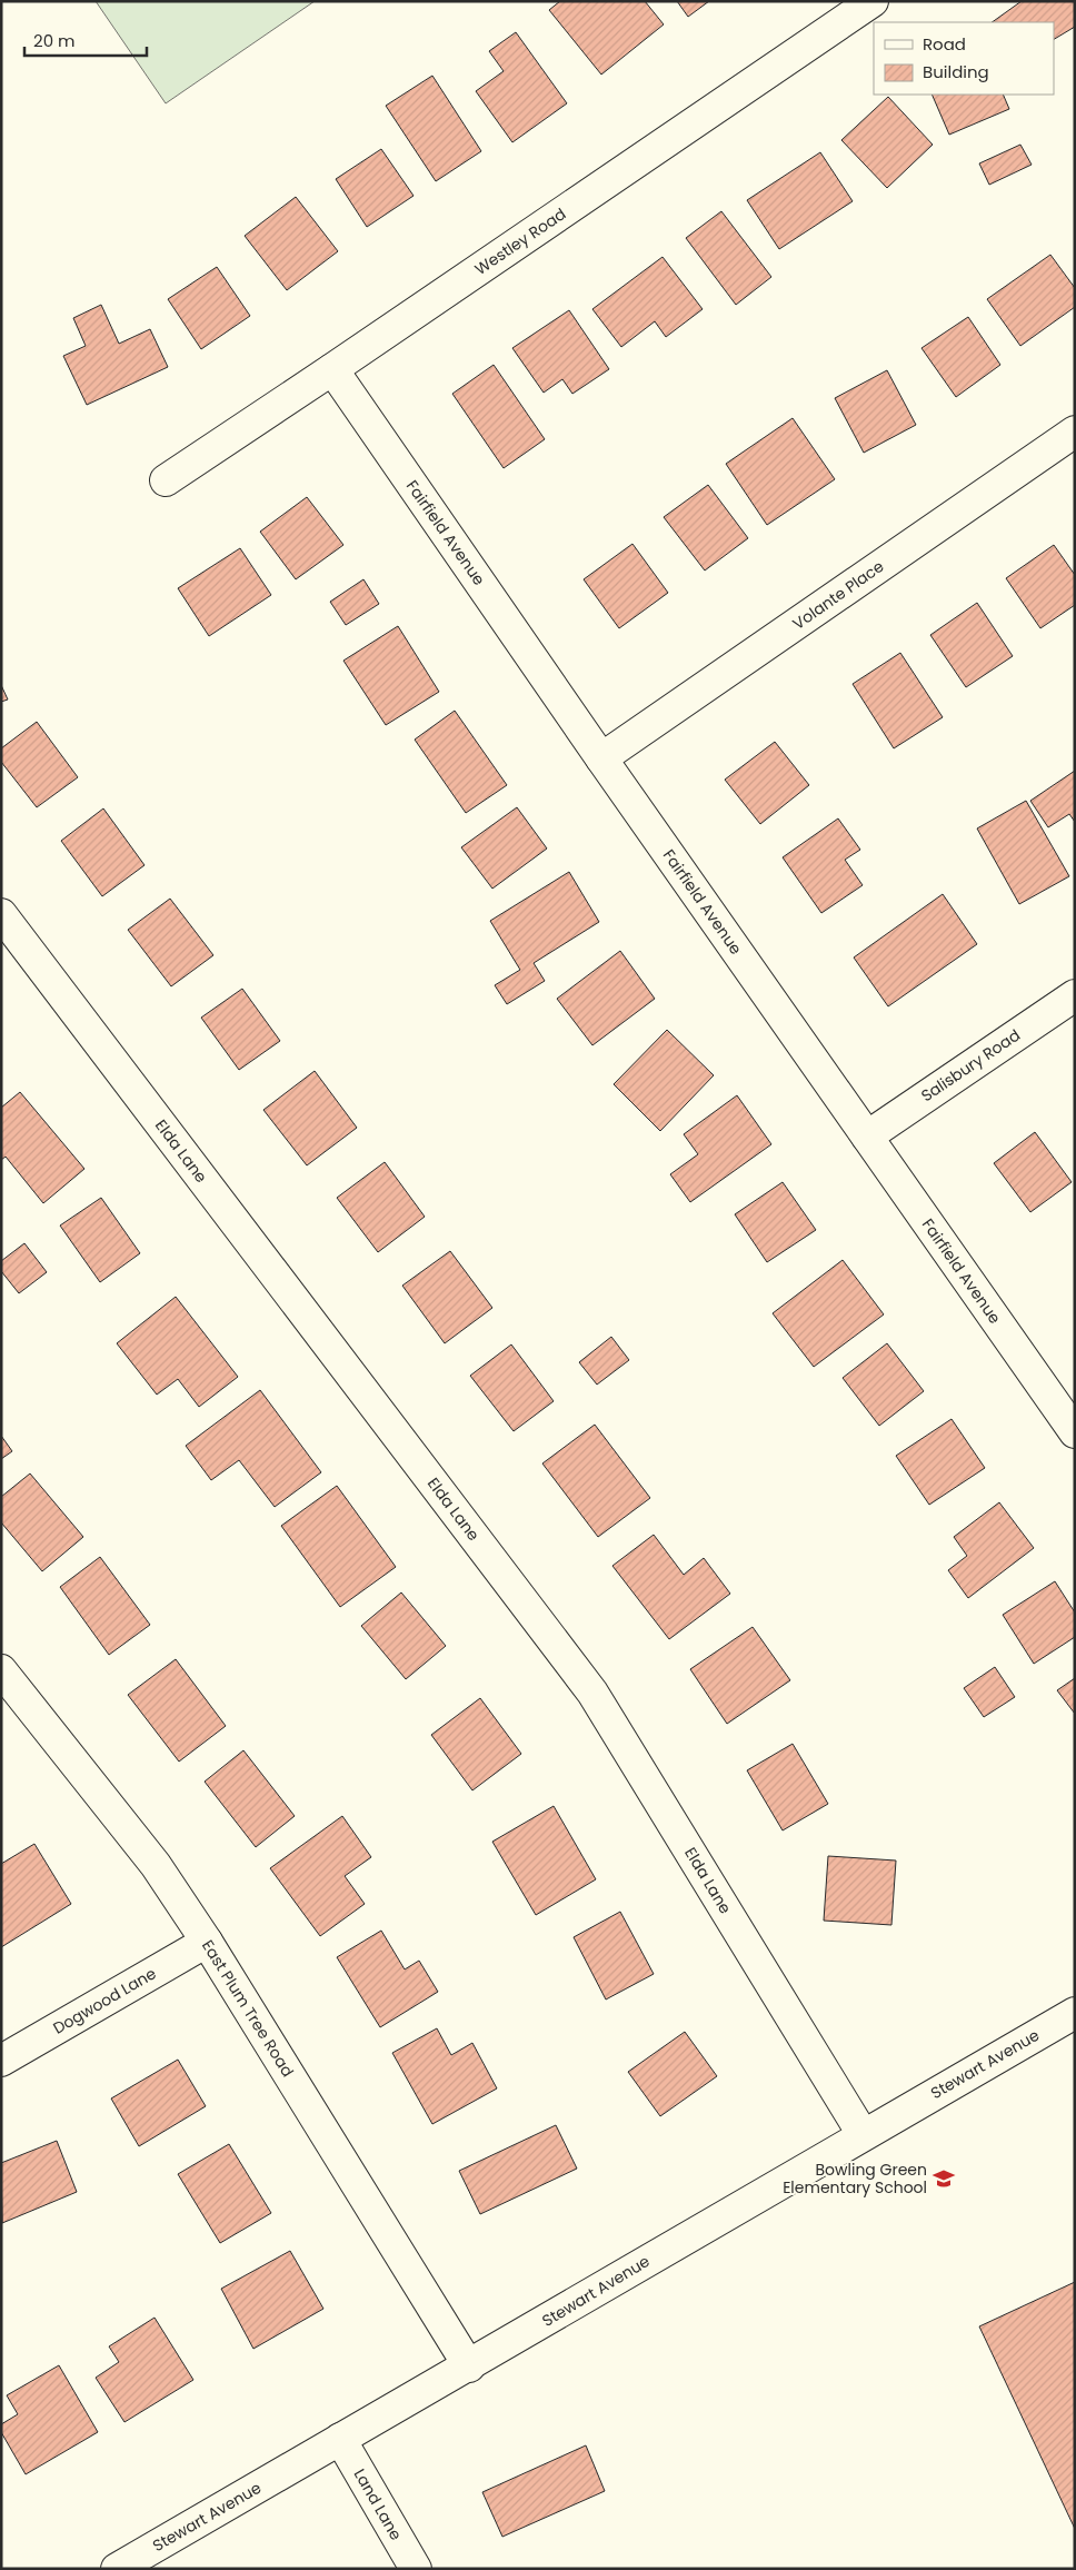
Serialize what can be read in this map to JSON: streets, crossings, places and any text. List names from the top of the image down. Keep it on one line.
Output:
{"streets":{"street":["Westley Road","Fairfield Avenue","Volante Place","Salisbury Road","Elda Lane","Dogwood Lane","East Plum Tree Road","Stewart Avenue","Land Lane"]},"crossings":[["Westley Road","Fairfield Avenue"],["Fairfield Avenue","Volante Place"],["Fairfield Avenue","Salisbury Road"],["Elda Lane","Stewart Avenue"],["Dogwood Lane","East Plum Tree Road"],["East Plum Tree Road","Stewart Avenue"],["Stewart Avenue","Land Lane"]],"places":{"school or university":["Bowling Green Elementary School"]},"legend":["Road","Building"],"scale_bar":"20 m"}
